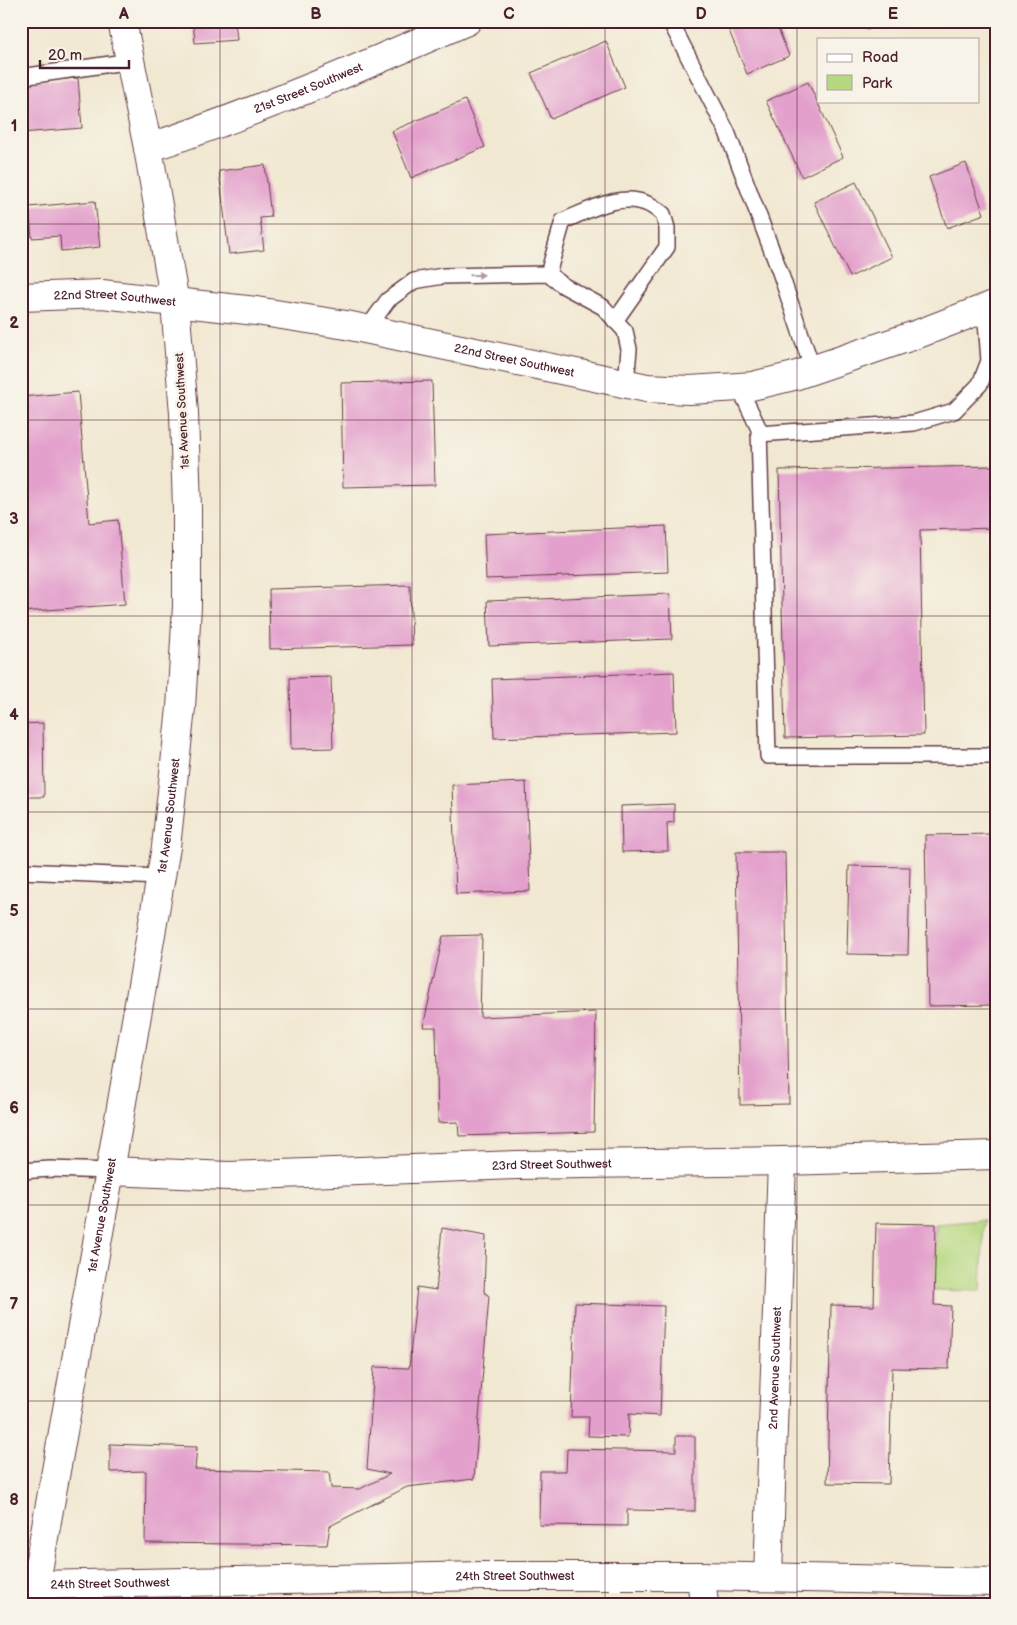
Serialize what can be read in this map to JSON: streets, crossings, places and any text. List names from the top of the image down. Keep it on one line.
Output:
{"streets":{"street":["21st Street Southwest","22nd Street Southwest","1st Avenue Southwest","23rd Street Southwest","2nd Avenue Southwest","24th Street Southwest"]},"crossings":[["21st Street Southwest","1st Avenue Southwest"],["22nd Street Southwest","1st Avenue Southwest"],["1st Avenue Southwest","23rd Street Southwest"],["1st Avenue Southwest","24th Street Southwest"],["23rd Street Southwest","2nd Avenue Southwest"],["2nd Avenue Southwest","24th Street Southwest"]],"legend":["Road","Park"],"scale_bar":"20 m","grid":{"columns":["A","B","C","D","E"],"rows":["1","2","3","4","5","6","7","8"]}}
